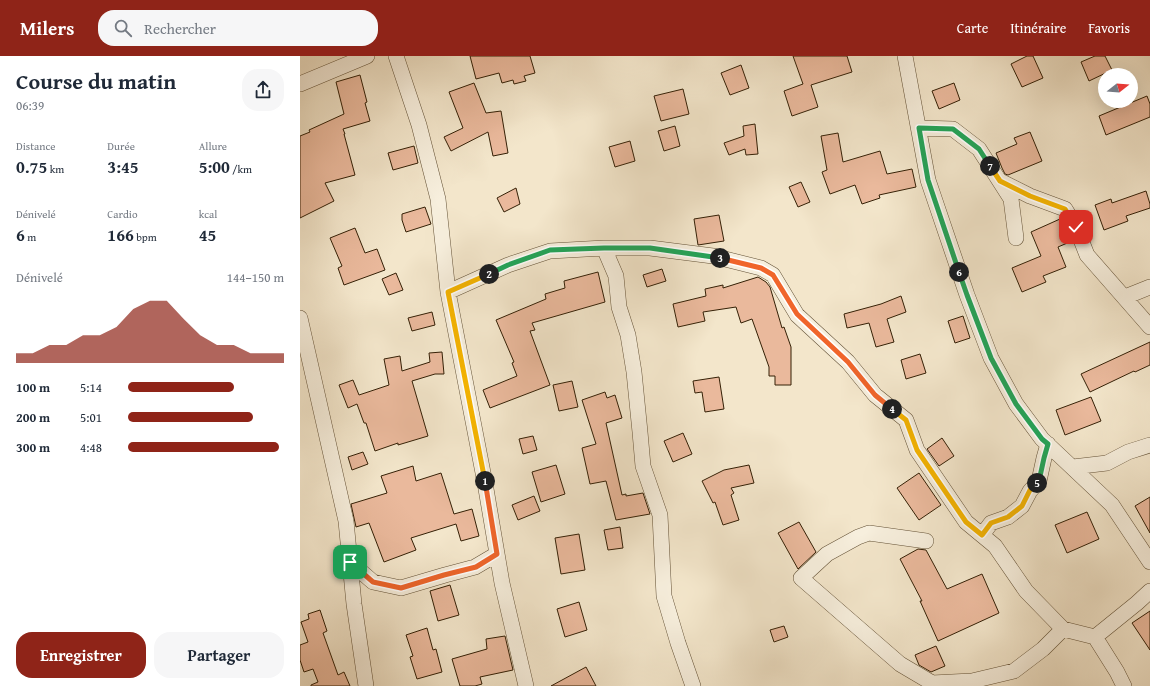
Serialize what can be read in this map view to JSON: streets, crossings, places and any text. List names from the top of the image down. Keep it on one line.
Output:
{"north":"right","page":{"header":"Milers","search":"Rechercher","nav":["Carte","Itinéraire","Favoris"],"heading":["Course du matin","06:39"],"stats":[["Distance","0.75 km"],["Durée","3:45"],["Allure","5:00 /km"],["Dénivelé","6 m"],["Cardio","166 bpm"],["kcal","45"]],"pins":["7","3","6","2","4","1","5"],"chart":["Dénivelé","144–150 m"],"list":[{"name":"100 m","note":"5:14"},{"name":"200 m","note":"5:01"},{"name":"300 m","note":"4:48"}],"buttons":["Enregistrer","Partager"]}}
